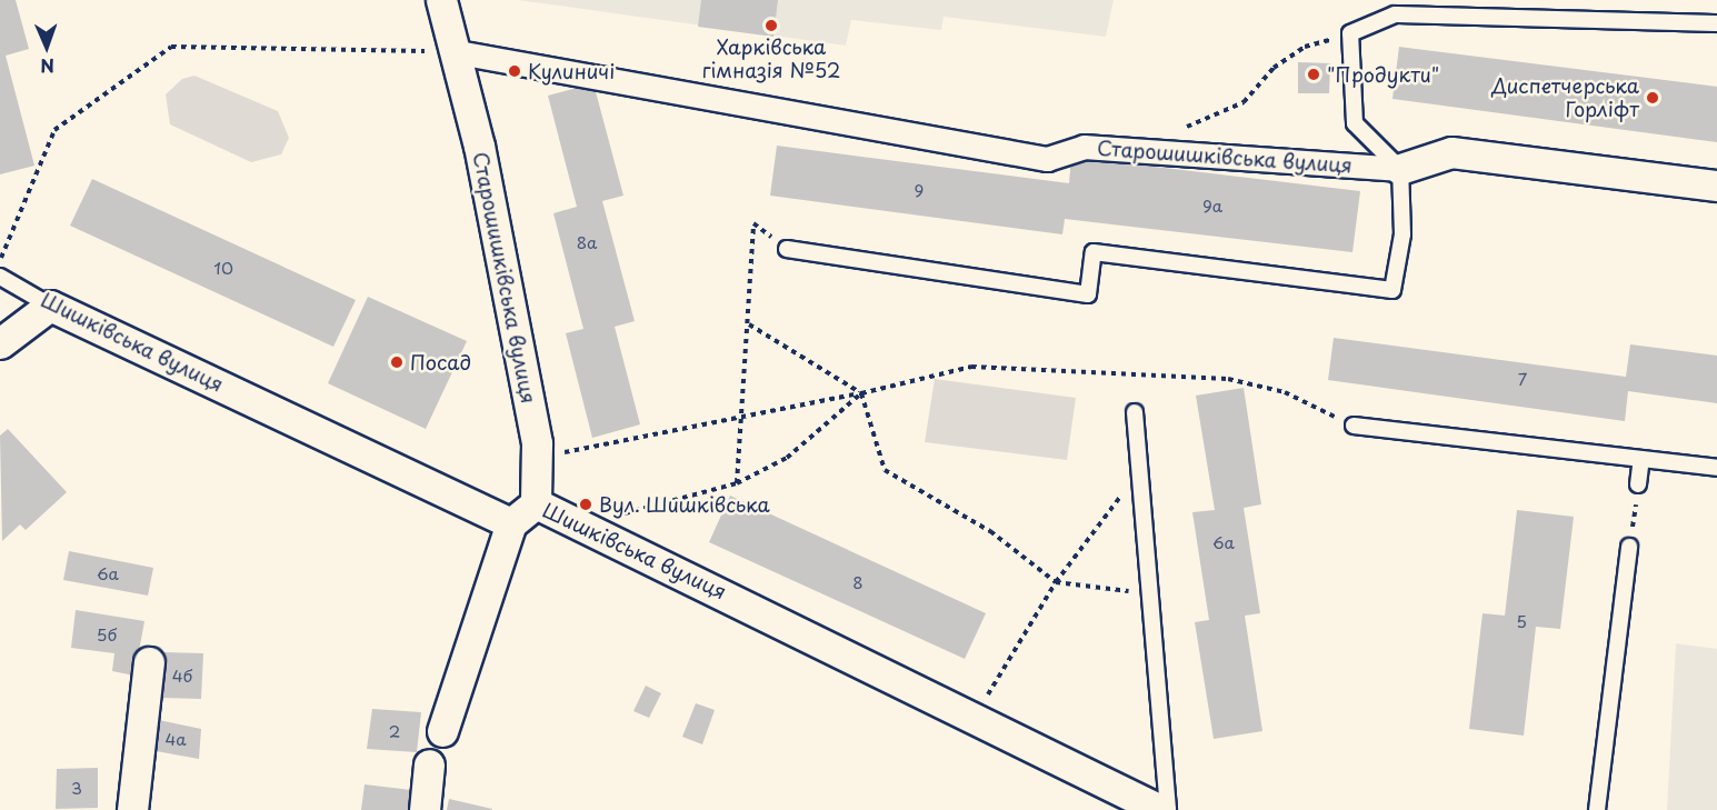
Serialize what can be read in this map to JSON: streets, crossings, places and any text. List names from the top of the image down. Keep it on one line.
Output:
{"streets":{"street":["Старошишківська вулиця","Шишківська вулиця"]},"crossings":[["Старошишківська вулиця","Шишківська вулиця"]],"places":["Харківська гімназія №52","Кулиничі","\"Продукти\"","Диспетчерська Горліфт","Посад","Вул. Шишківська"],"house_numbers":["9","9а","8а","10","7","6а","6а","8","5","5б","4б","2","4а","3"],"north":"bottom"}
